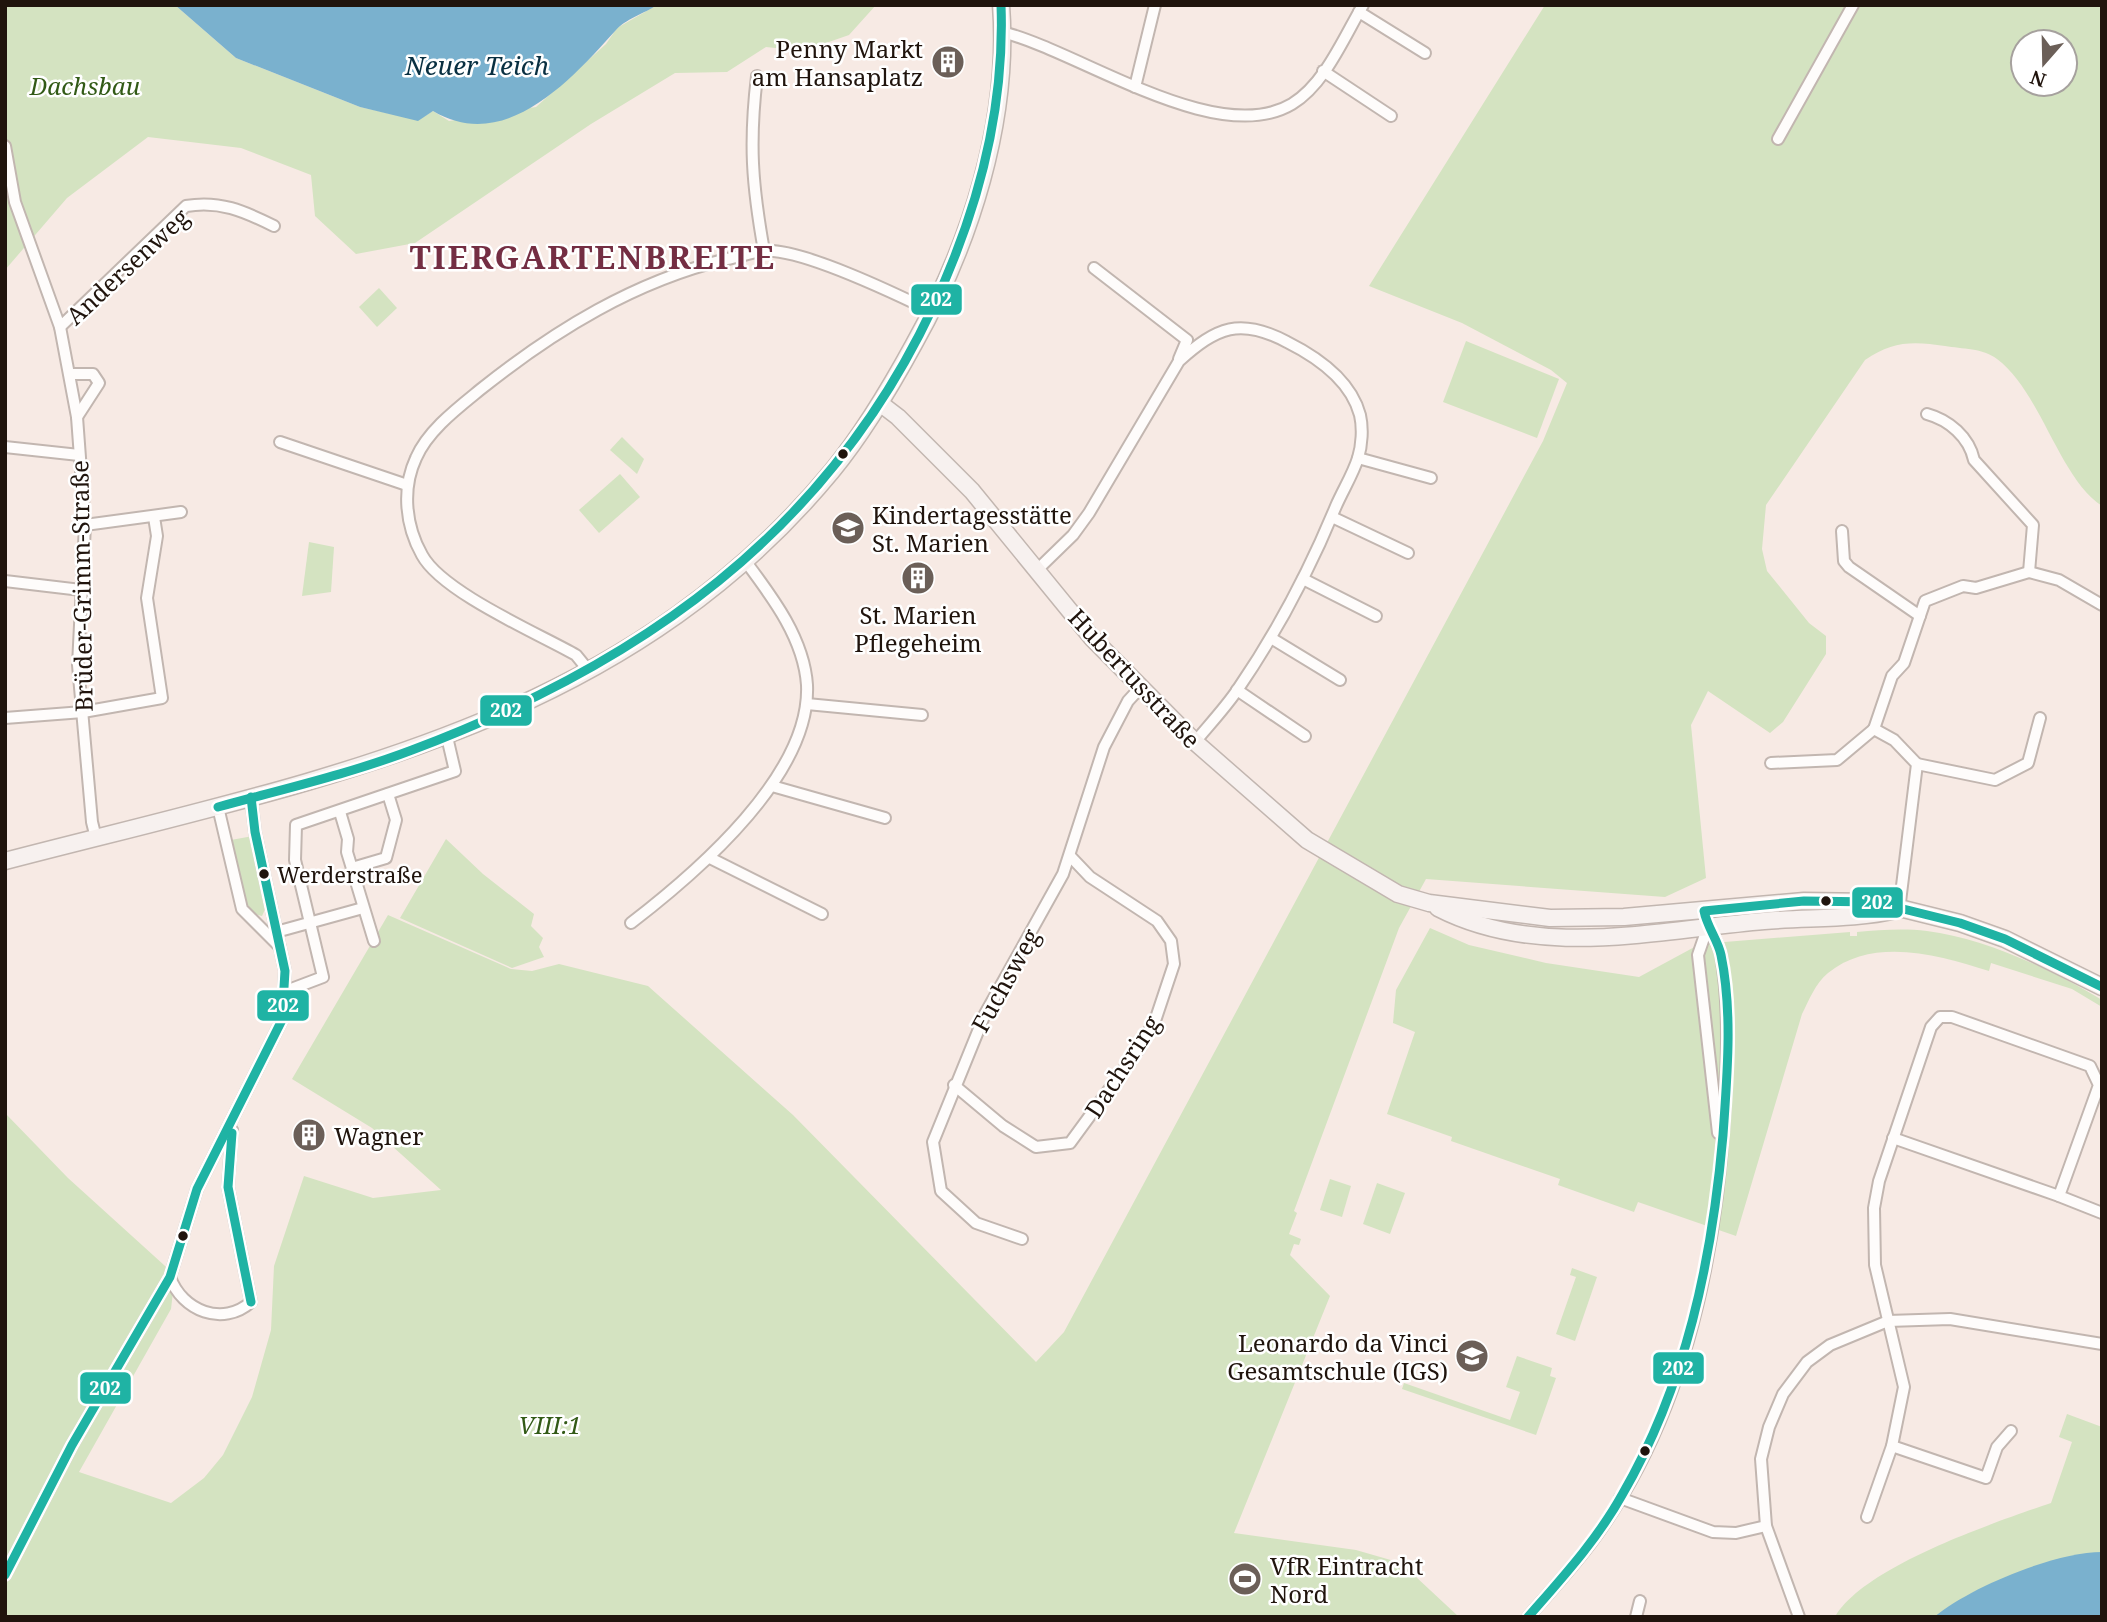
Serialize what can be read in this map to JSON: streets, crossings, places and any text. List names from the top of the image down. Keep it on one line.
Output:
{"streets":{"street":["Andersenweg","Brüder-Grimm-Straße","Hubertusstraße","Fuchsweg","Dachsring"]},"crossings":[["Andersenweg","Brüder-Grimm-Straße"],["Hubertusstraße","Fuchsweg"],["Fuchsweg","Dachsring"]],"districts":["TIERGARTENBREITE"],"water":["Neuer Teich"],"parks":["Dachsbau","VIII:1"],"places":{"building":["Penny Markt am Hansaplatz","St. Marien Pflegeheim","Wagner"],"school or university":["Kindertagesstätte St. Marien","Leonardo da Vinci Gesamtschule (IGS)"],"other":["Werderstraße"],"sports":["VfR Eintracht Nord"]},"lines":["transit line 202"],"north":"bottom"}
